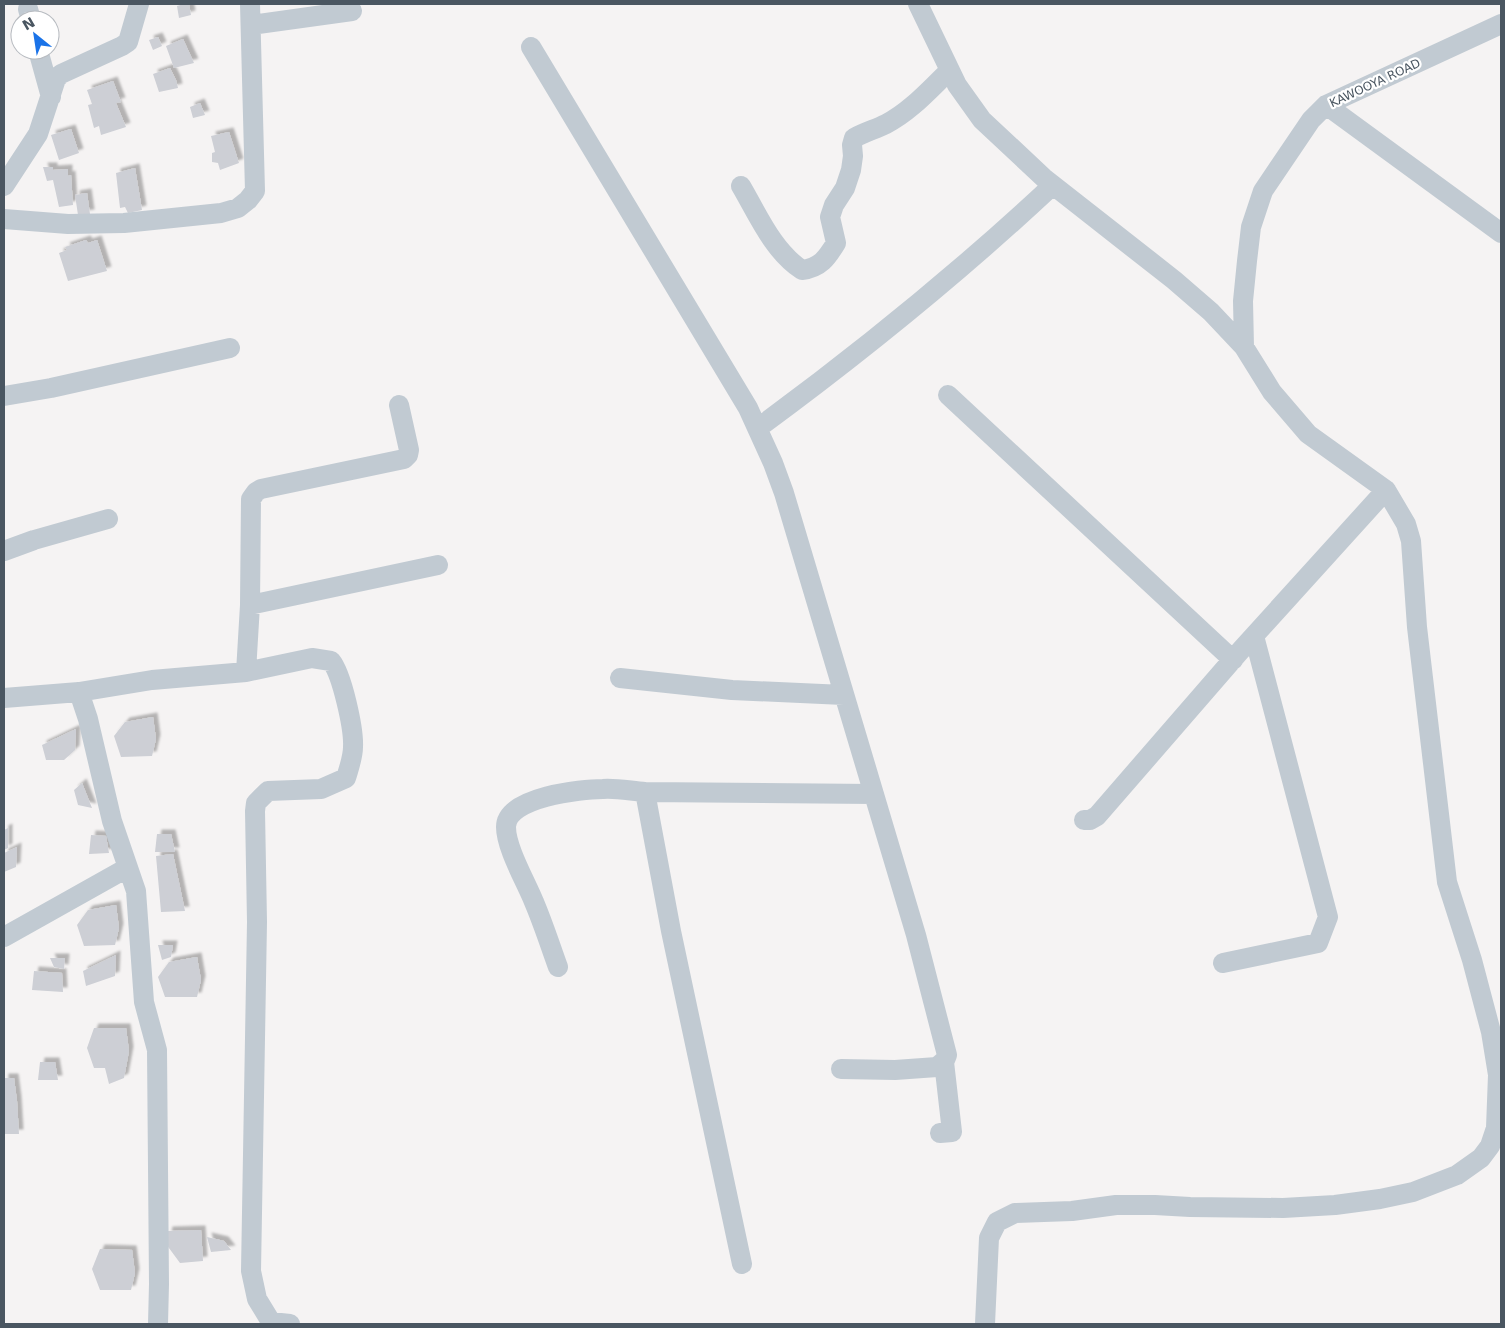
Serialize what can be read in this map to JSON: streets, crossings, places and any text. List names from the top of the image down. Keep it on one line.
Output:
{"streets":{"street":["KAWOOYA ROAD"]},"north":"top left"}
